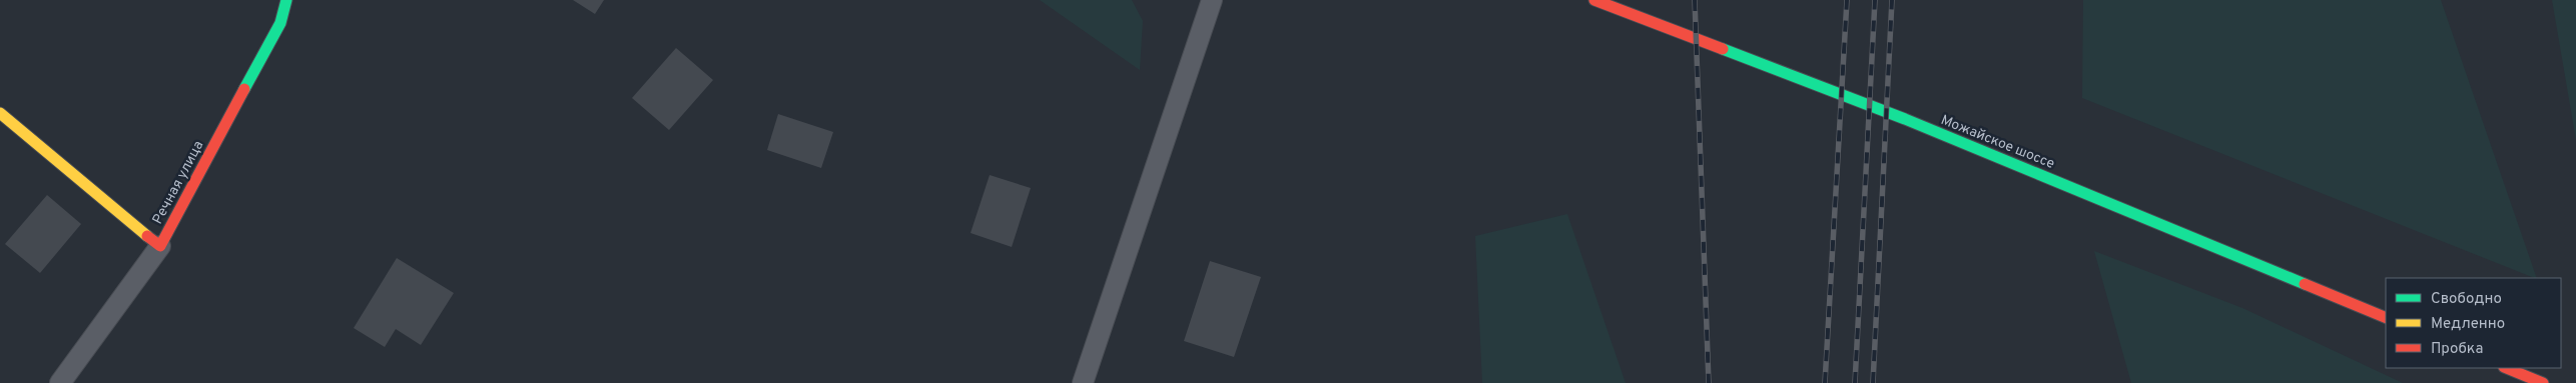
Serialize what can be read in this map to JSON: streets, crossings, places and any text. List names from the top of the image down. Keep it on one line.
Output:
{"streets":{"main road":["Можайское шоссе","Речная улица"]},"legend":["Свободно","Медленно","Пробка"]}
